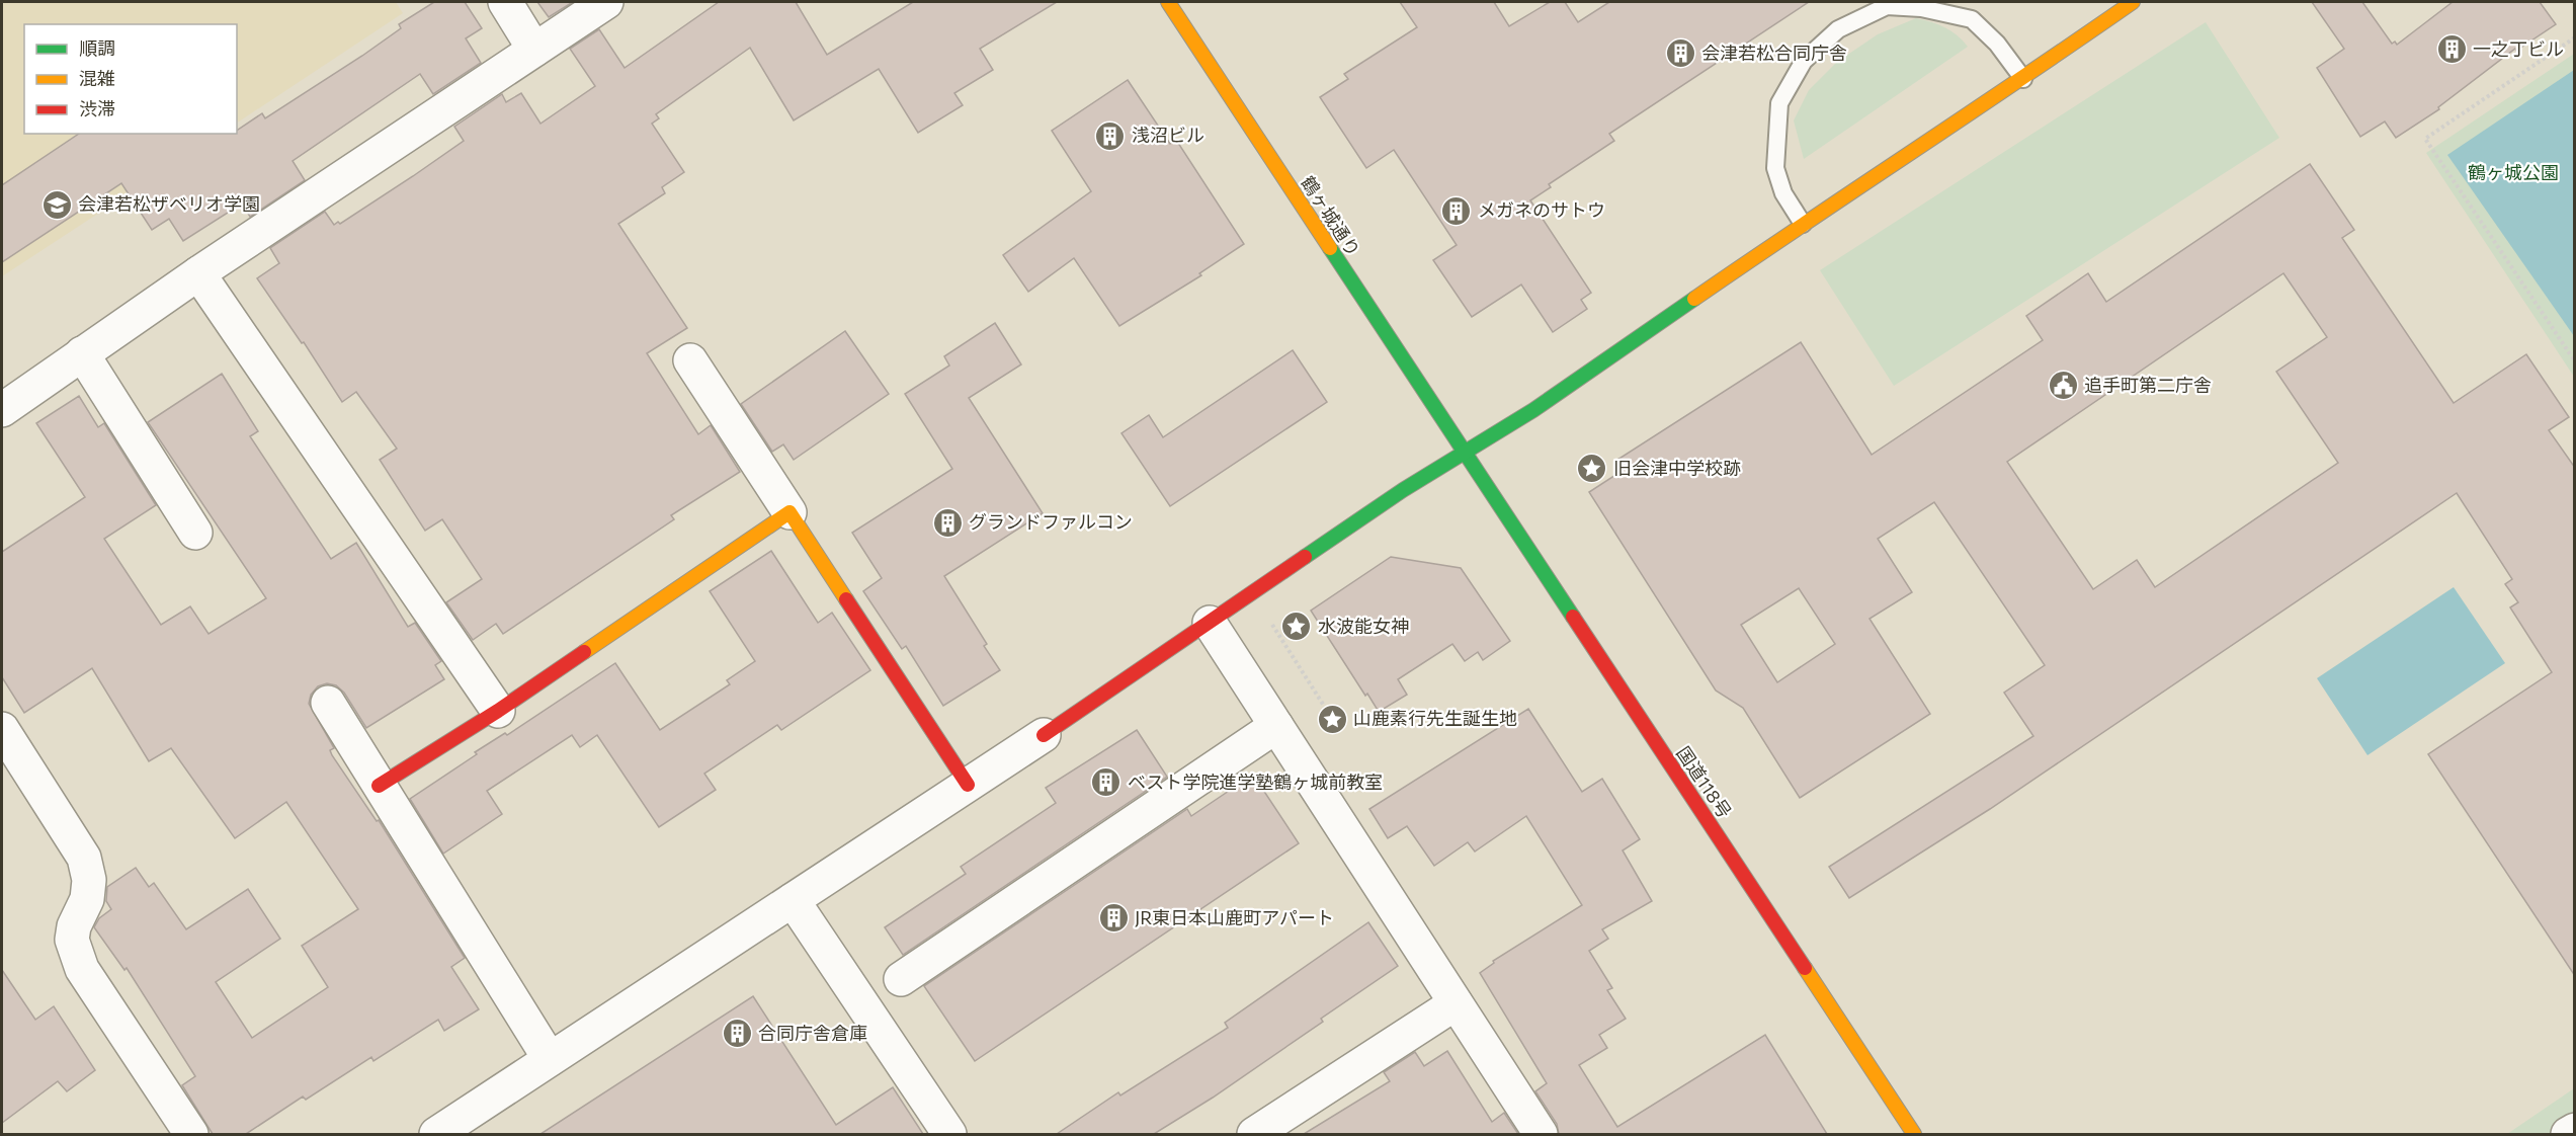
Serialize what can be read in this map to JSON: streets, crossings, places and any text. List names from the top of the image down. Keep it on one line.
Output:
{"streets":{"main road":["鶴ヶ城通り","国道118号"]},"crossings":[["鶴ヶ城通り","国道118号"]],"parks":["鶴ヶ城公園"],"places":{"building":["一之丁ビル","会津若松合同庁舎","浅沼ビル","メガネのサトウ","グランドファルコン","ベスト学院進学塾鶴ヶ城前教室","JR東日本山鹿町アパート","合同庁舎倉庫"],"school or university":["会津若松ザベリオ学園"],"public building":["追手町第二庁舎"],"place":["旧会津中学校跡","水波能女神","山鹿素行先生誕生地"]},"legend":["順調","混雑","渋滞"]}
